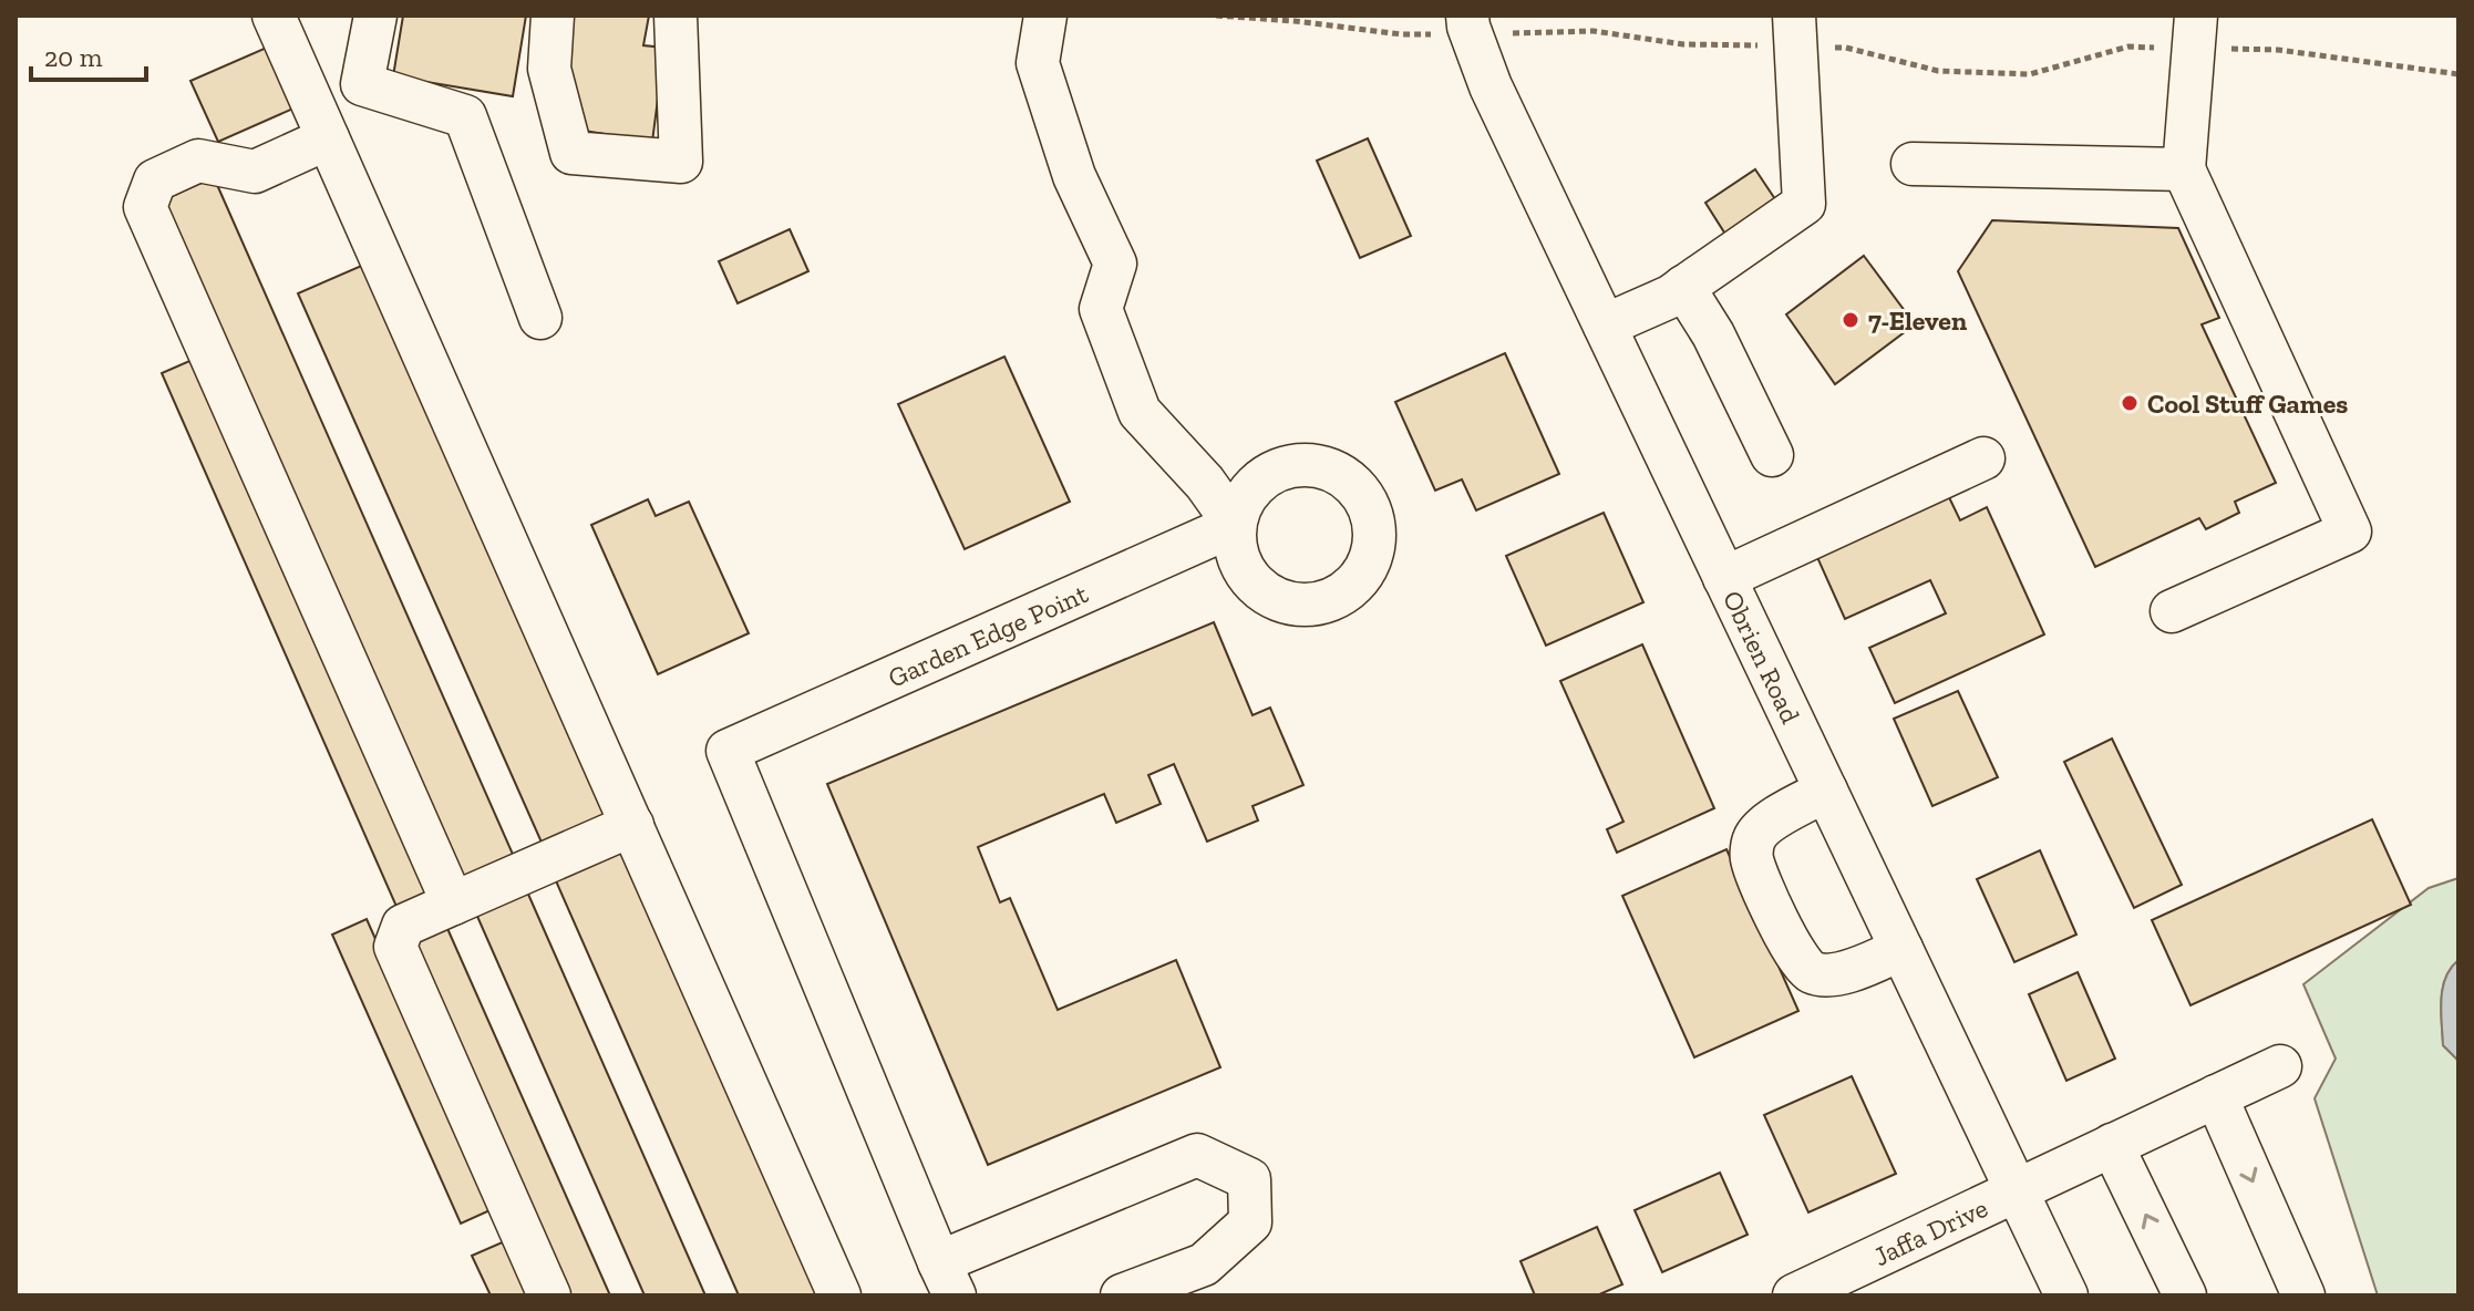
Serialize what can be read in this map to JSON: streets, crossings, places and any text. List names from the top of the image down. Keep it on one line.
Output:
{"streets":{"street":["Garden Edge Point","Obrien Road","Jaffa Drive"]},"crossings":[["Obrien Road","Jaffa Drive"]],"places":["7-Eleven","Cool Stuff Games"],"scale_bar":"20 m"}
